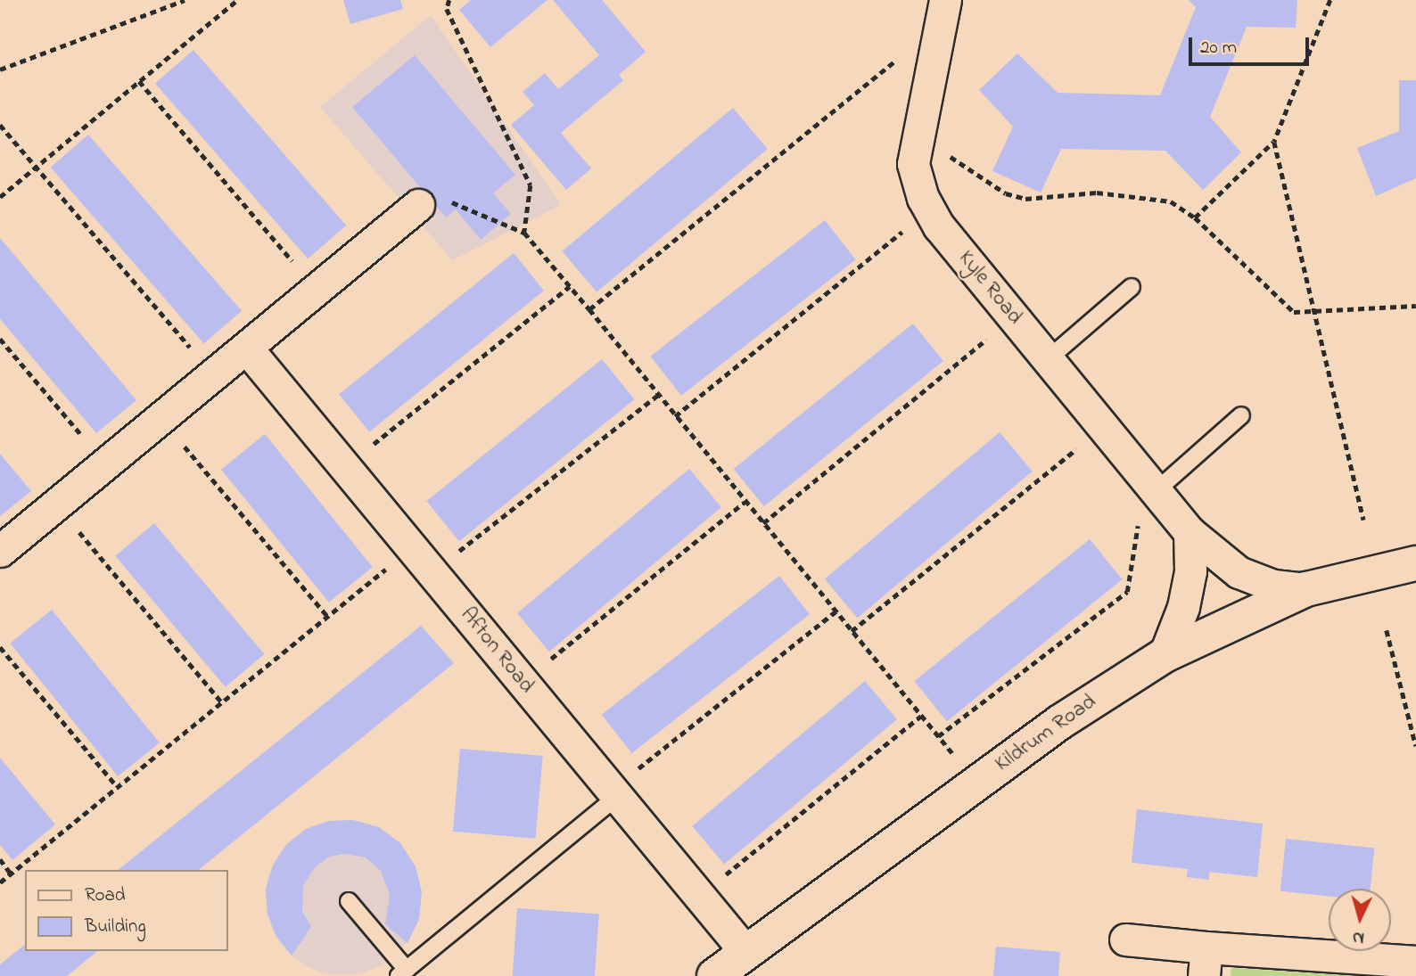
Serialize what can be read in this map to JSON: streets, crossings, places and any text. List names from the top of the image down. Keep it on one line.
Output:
{"streets":{"street":["Kyle Road","Afton Road","Kildrum Road"]},"crossings":[["Kyle Road","Kildrum Road"],["Afton Road","Kildrum Road"]],"legend":["Road","Building"],"scale_bar":"20 m","north":"bottom"}
